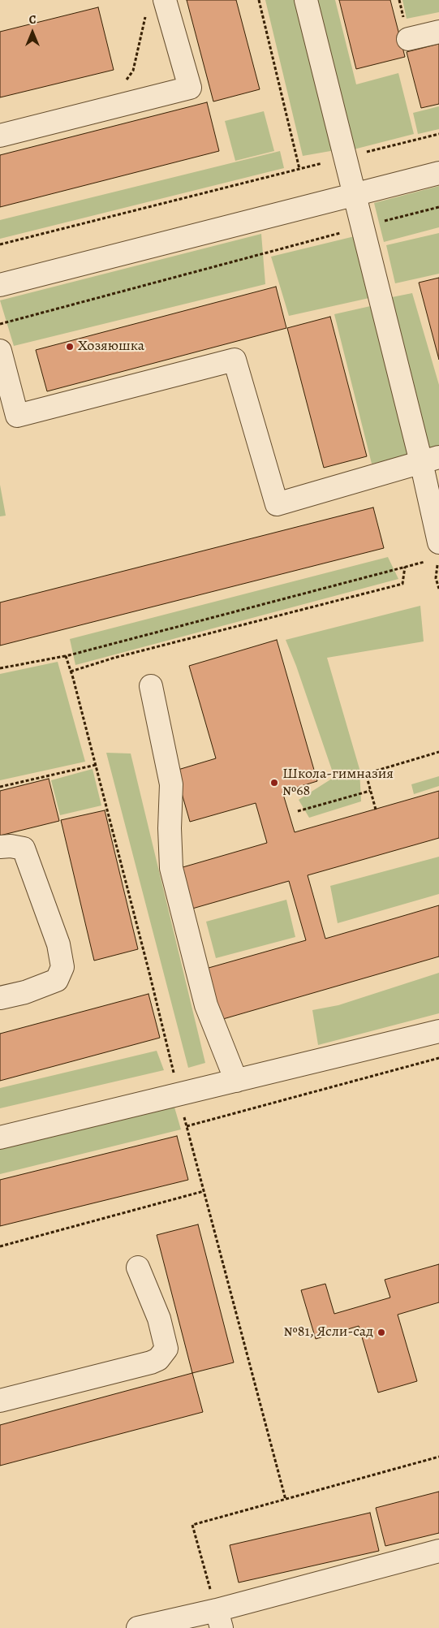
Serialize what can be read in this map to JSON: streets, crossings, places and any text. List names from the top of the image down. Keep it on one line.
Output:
{"places":["Хозяюшка","Школа-гимназия №68","№81, Ясли-сад"],"north":"top"}
